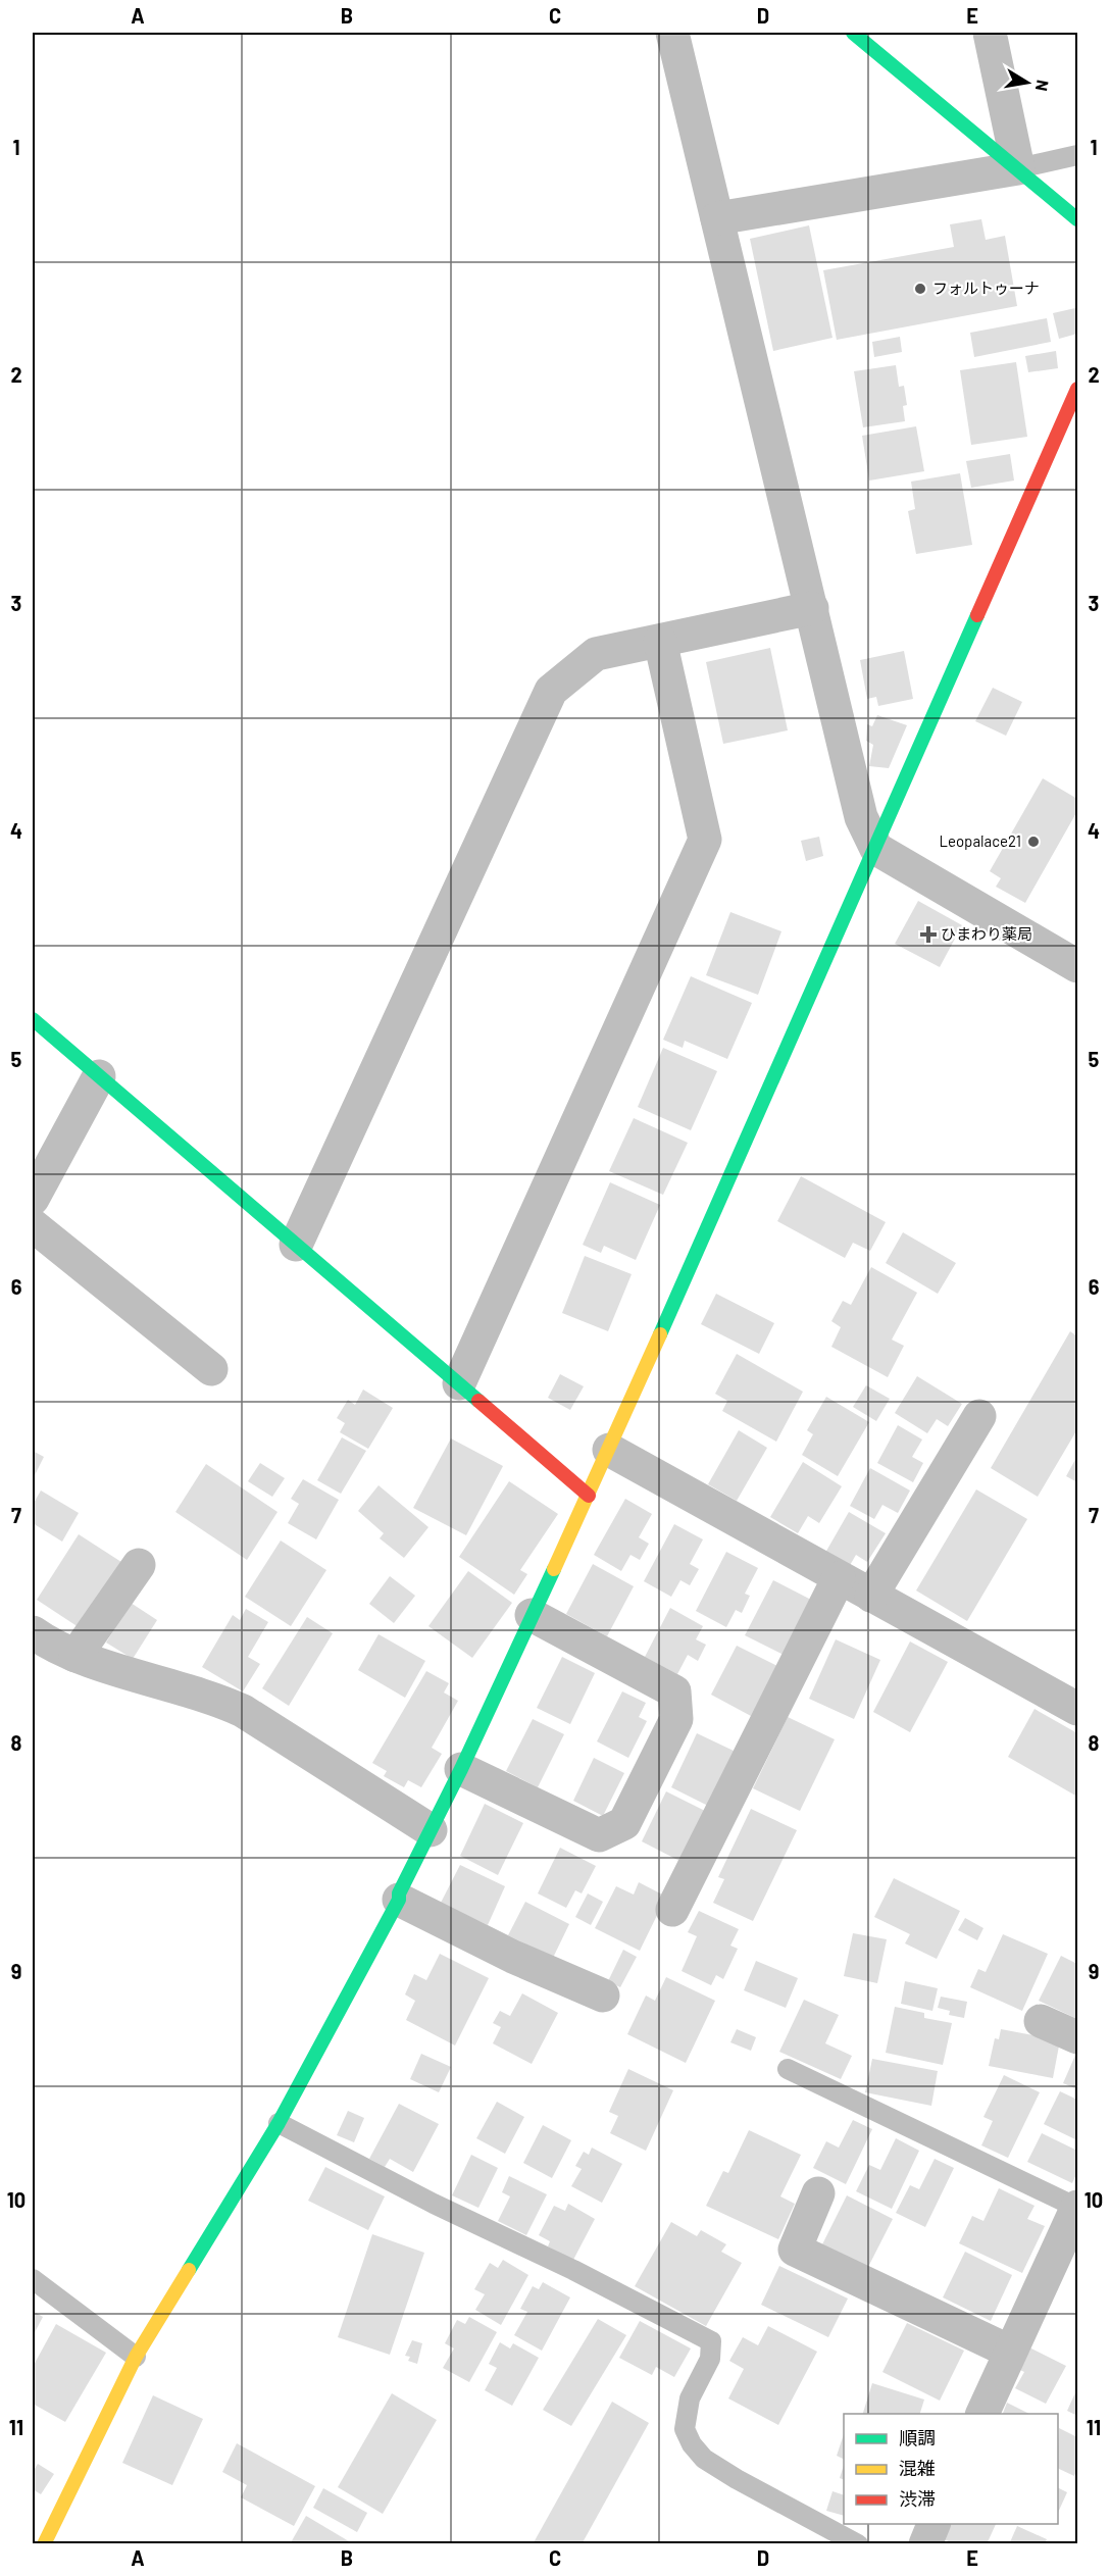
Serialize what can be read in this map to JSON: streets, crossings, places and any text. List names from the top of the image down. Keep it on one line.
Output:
{"places":{"other":["フォルトゥーナ","Leopalace21"],"health":["ひまわり薬局"]},"legend":["順調","混雑","渋滞"],"north":"right","grid":{"columns":["A","B","C","D","E"],"rows":["1","2","3","4","5","6","7","8","9","10","11"]}}
